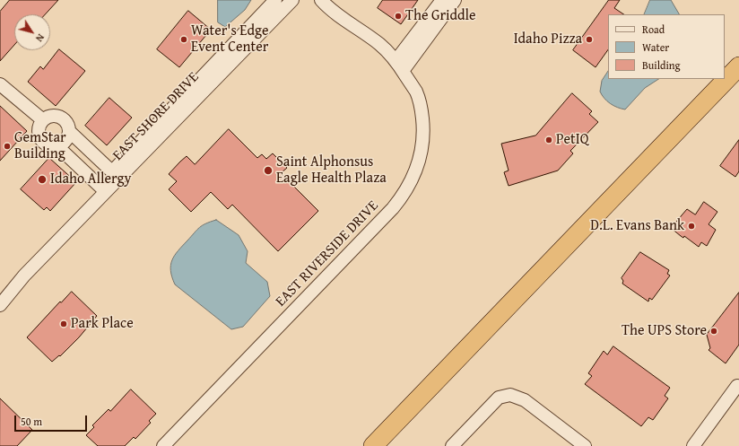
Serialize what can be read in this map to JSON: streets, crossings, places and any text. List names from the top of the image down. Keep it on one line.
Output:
{"streets":{"street":["EAST SHORE DRIVE","EAST RIVERSIDE DRIVE"]},"places":["The Griddle","Water's Edge Event Center","Idaho Pizza","PetIQ","GemStar Building","Saint Alphonsus Eagle Health Plaza","Idaho Allergy","D.L. Evans Bank","Park Place","The UPS Store"],"legend":["Road","Water","Building"],"scale_bar":"50 m","north":"bottom right"}
